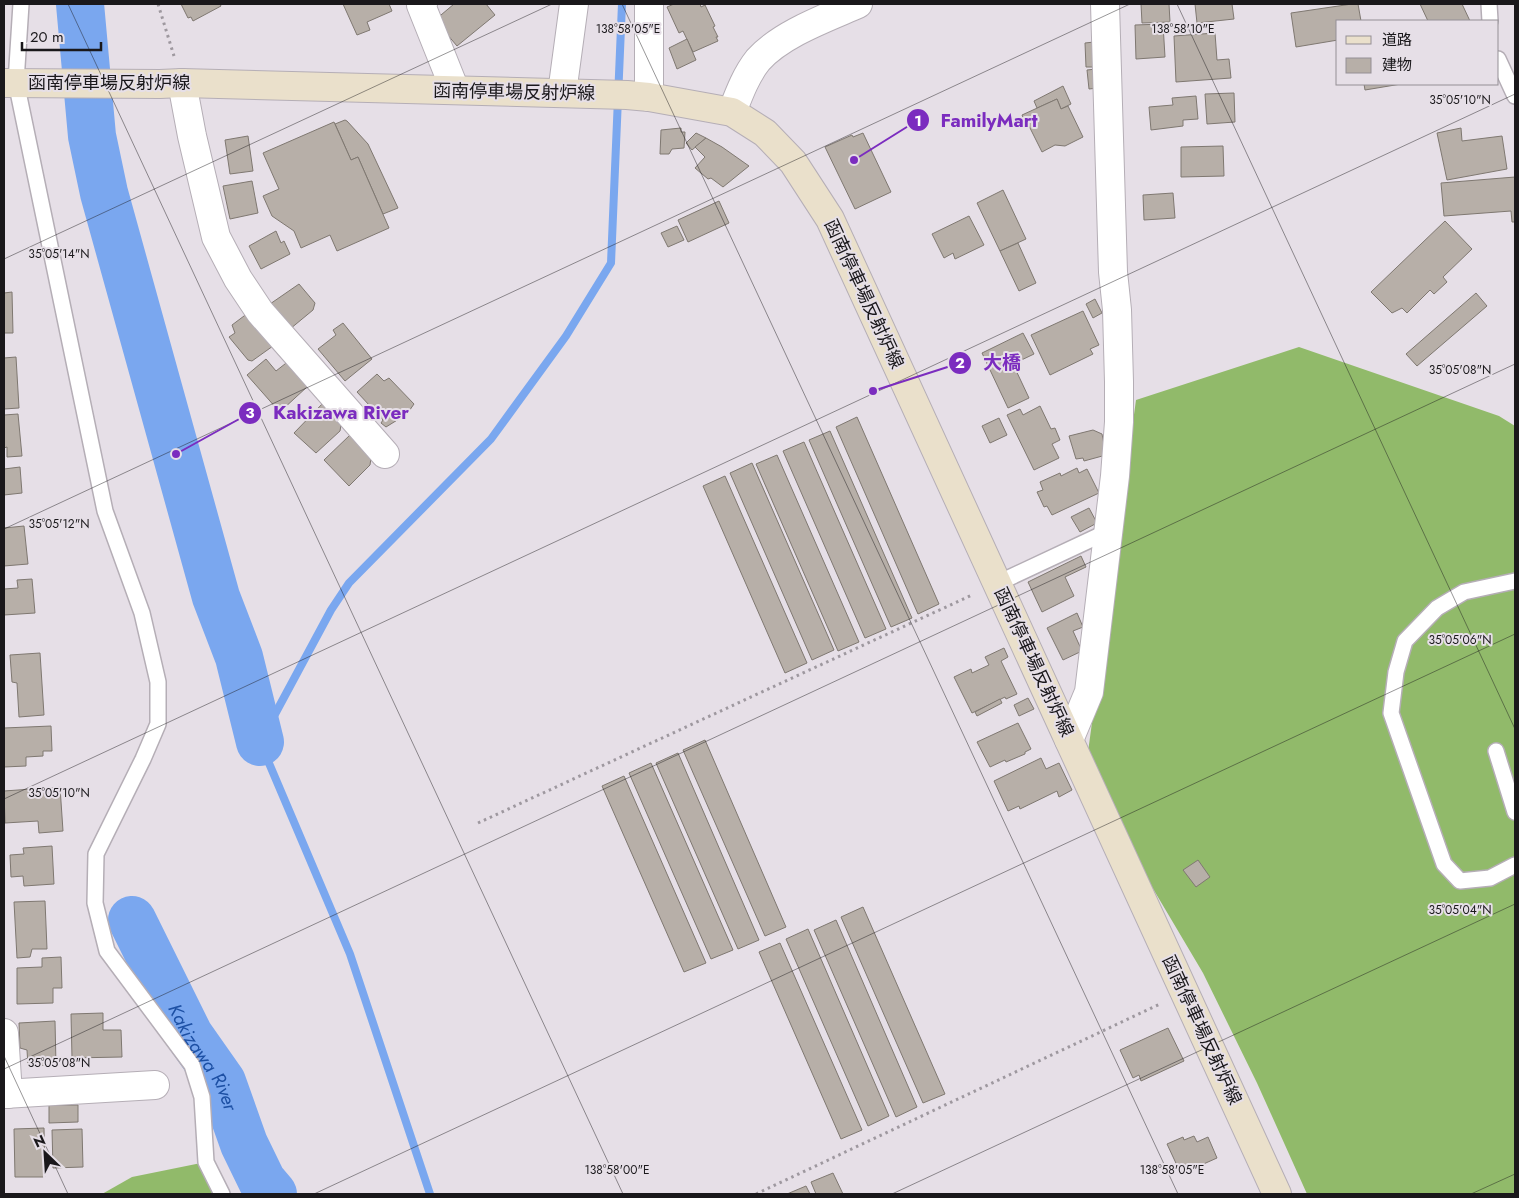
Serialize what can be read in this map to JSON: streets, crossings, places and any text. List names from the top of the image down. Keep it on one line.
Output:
{"streets":{"main road":["函南停車場反射炉線"]},"water":["Kakizawa River"],"places":["FamilyMart","大橋","Kakizawa River"],"legend":["道路","建物"],"scale_bar":"20 m","north":"top left","coordinates":["138°58'05\"E","138°58'10\"E","35°05'10\"N","35°05'14\"N","35°05'08\"N","35°05'12\"N","35°05'06\"N","35°05'04\"N","138°58'00\"E"]}
